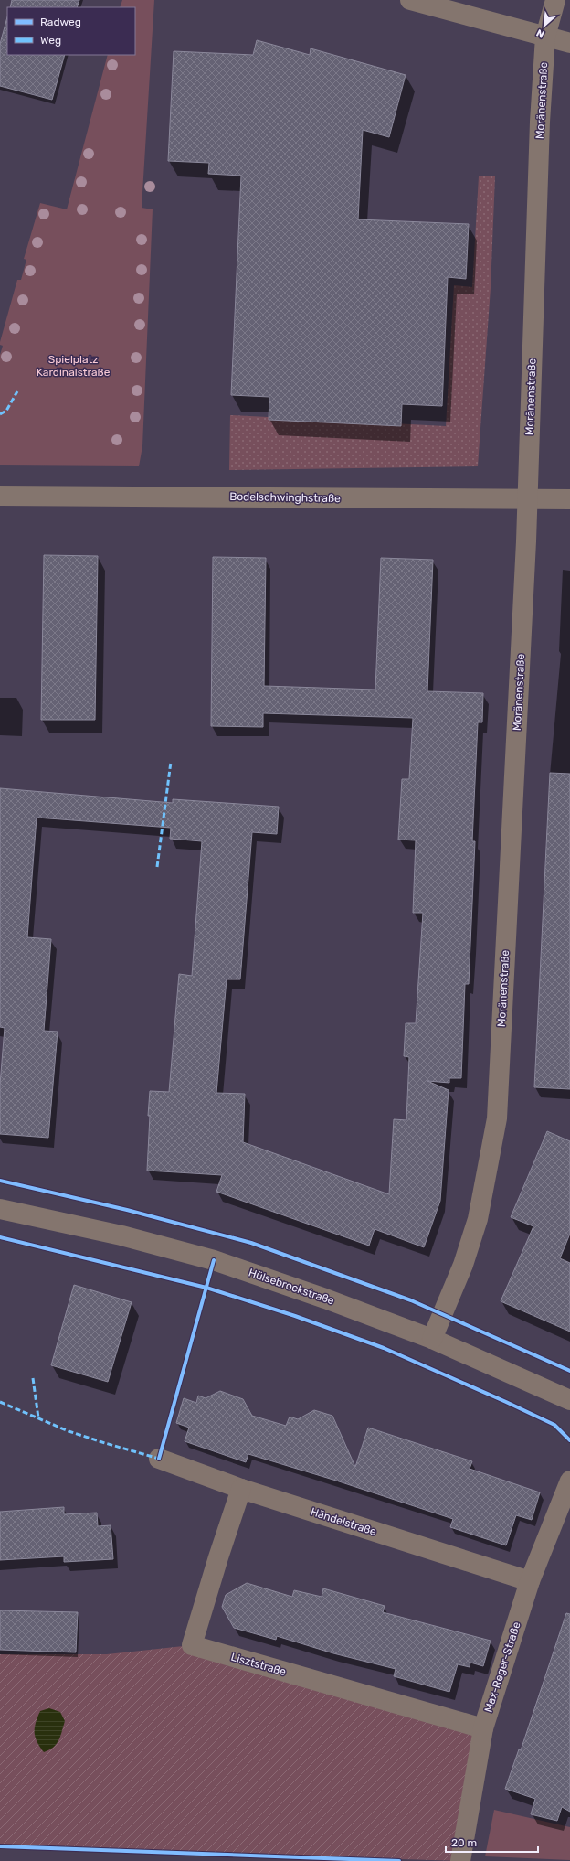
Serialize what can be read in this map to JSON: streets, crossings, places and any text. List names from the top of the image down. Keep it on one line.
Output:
{"streets":{"street":["Moränenstraße","Bodelschwinghstraße","Hülsebrockstraße","Händelstraße","Lisztstraße","Max-Reger-Straße"]},"crossings":[["Moränenstraße","Bodelschwinghstraße"],["Moränenstraße","Hülsebrockstraße"],["Händelstraße","Lisztstraße"],["Händelstraße","Max-Reger-Straße"],["Lisztstraße","Max-Reger-Straße"]],"parks":["Spielplatz Kardinalstraße"],"legend":["Radweg","Weg"],"scale_bar":"20 m","north":"bottom left"}
